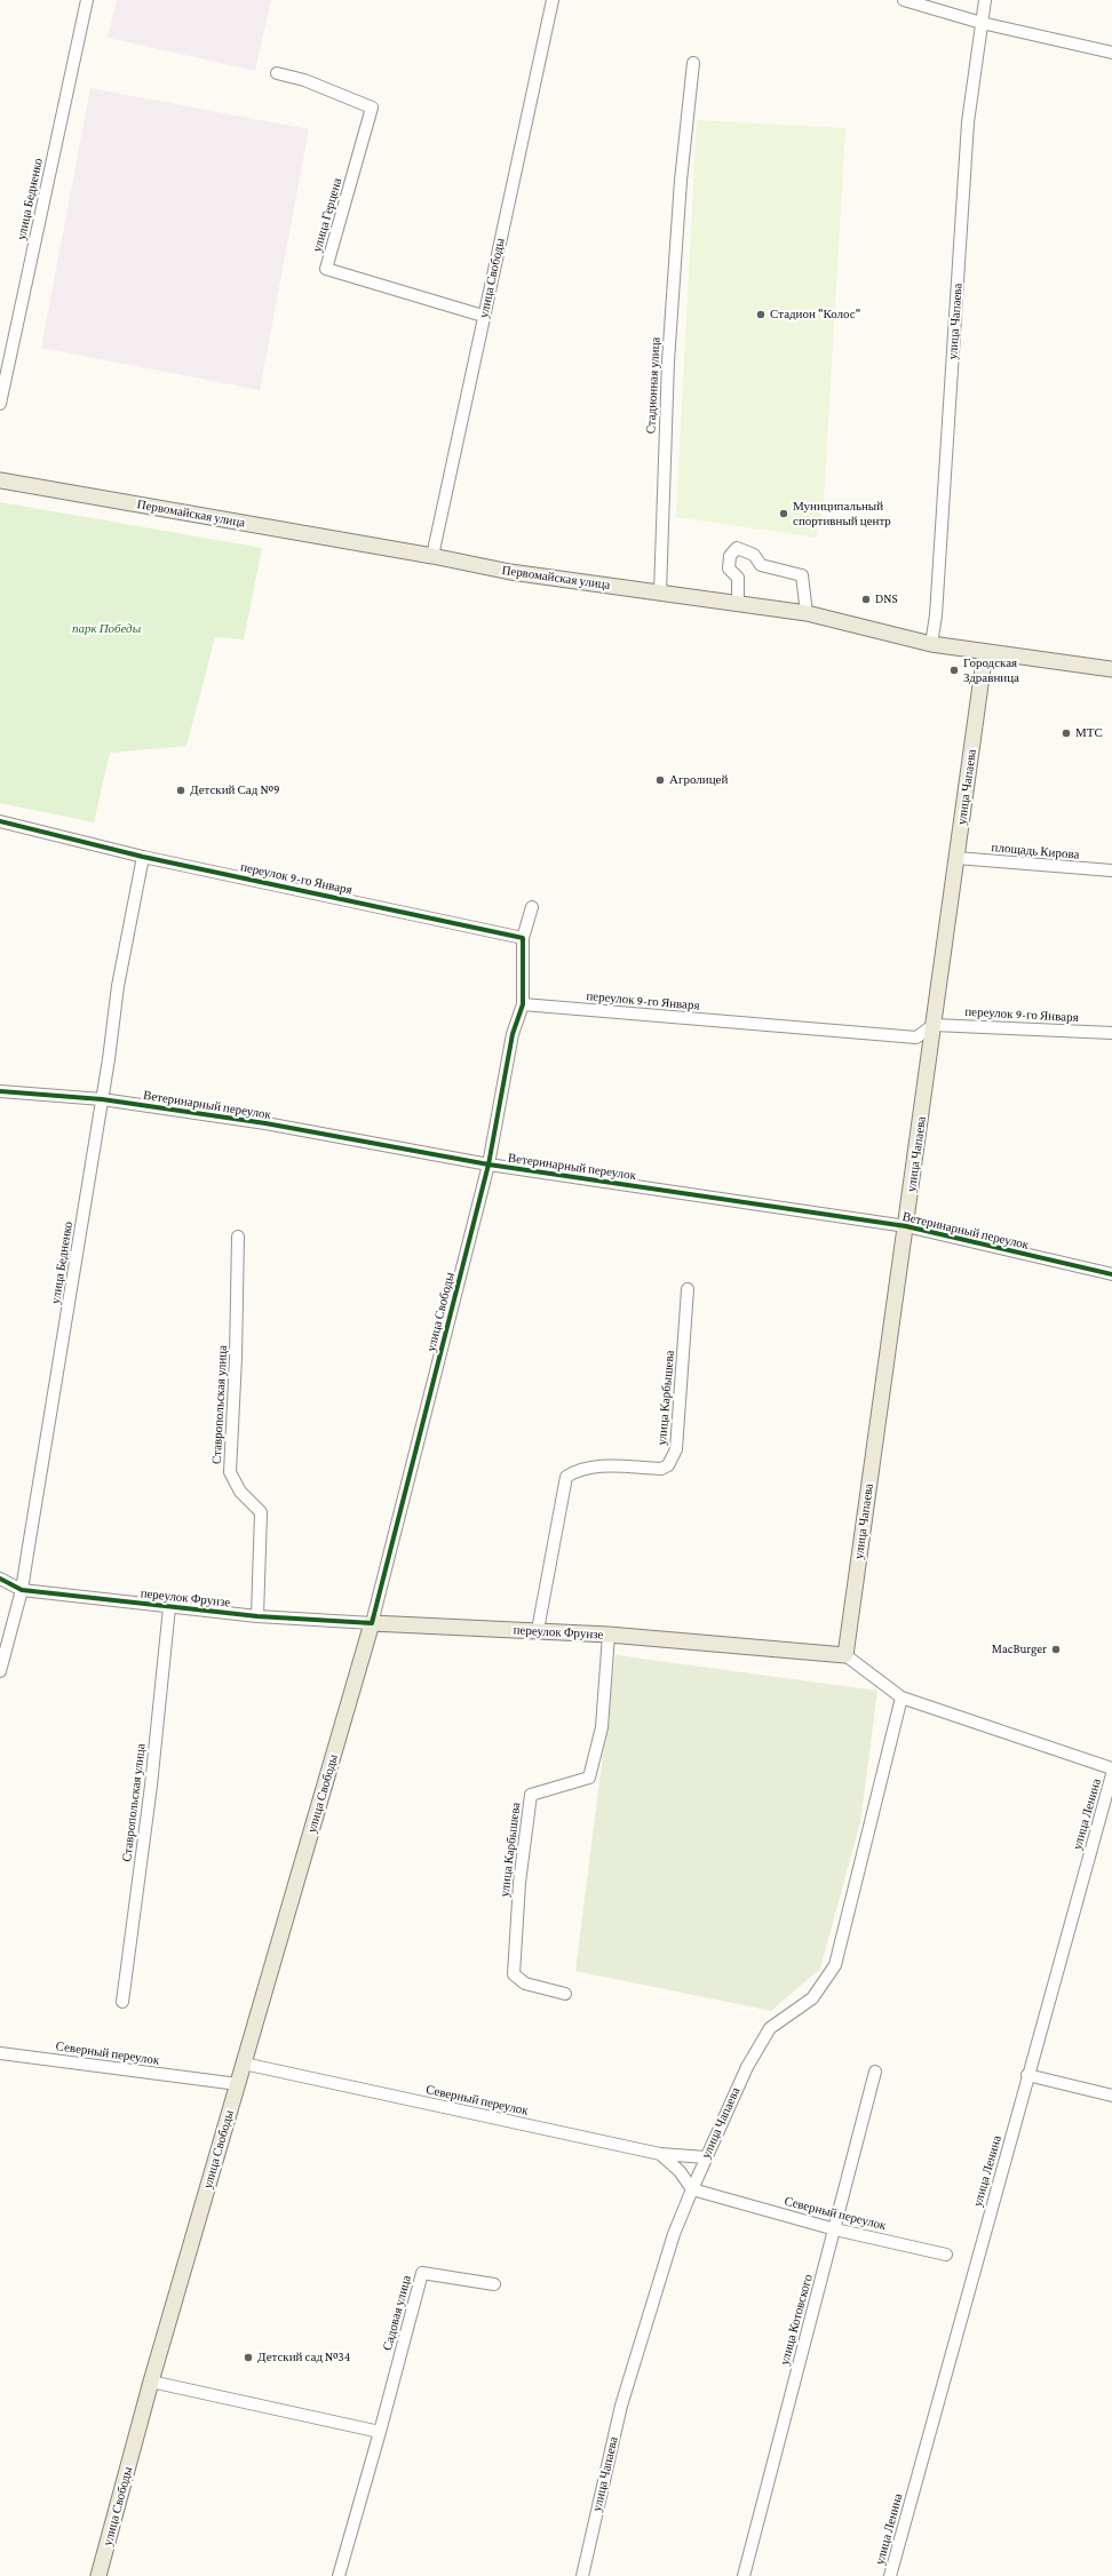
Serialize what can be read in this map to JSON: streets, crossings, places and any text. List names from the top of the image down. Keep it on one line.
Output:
{"streets":{"main road":["улица Свободы","улица Чапаева","Первомайская улица","переулок Фрунзе"],"street":["улица Бедненко","улица Герцена","Стадионная улица","площадь Кирова","переулок 9-го Января","Ветеринарный переулок","улица Карбышева","Ставропольская улица","улица Ленина","Северный переулок","Садовая улица","улица Котовского"]},"crossings":[["улица Бедненко","переулок 9-го Января"],["улица Бедненко","Ветеринарный переулок"],["улица Бедненко","переулок Фрунзе"],["улица Герцена","улица Свободы"],["улица Свободы","Первомайская улица"],["улица Свободы","переулок 9-го Января"],["улица Свободы","Ветеринарный переулок"],["улица Свободы","переулок Фрунзе"],["улица Свободы","Северный переулок"],["улица Чапаева","Первомайская улица"],["улица Чапаева","площадь Кирова"],["улица Чапаева","переулок 9-го Января"],["улица Чапаева","Ветеринарный переулок"],["улица Чапаева","переулок Фрунзе"],["улица Чапаева","Северный переулок"],["Стадионная улица","Первомайская улица"],["улица Карбышева","переулок Фрунзе"],["Ставропольская улица","переулок Фрунзе"],["Северный переулок","улица Котовского"]],"parks":["парк Победы"],"places":["Стадион \"Колос\"","Муниципальный спортивный центр","DNS","Городская Здравница","МТС","Агролицей","Детский Сад №9","MacBurger","Детский сад №34"]}
